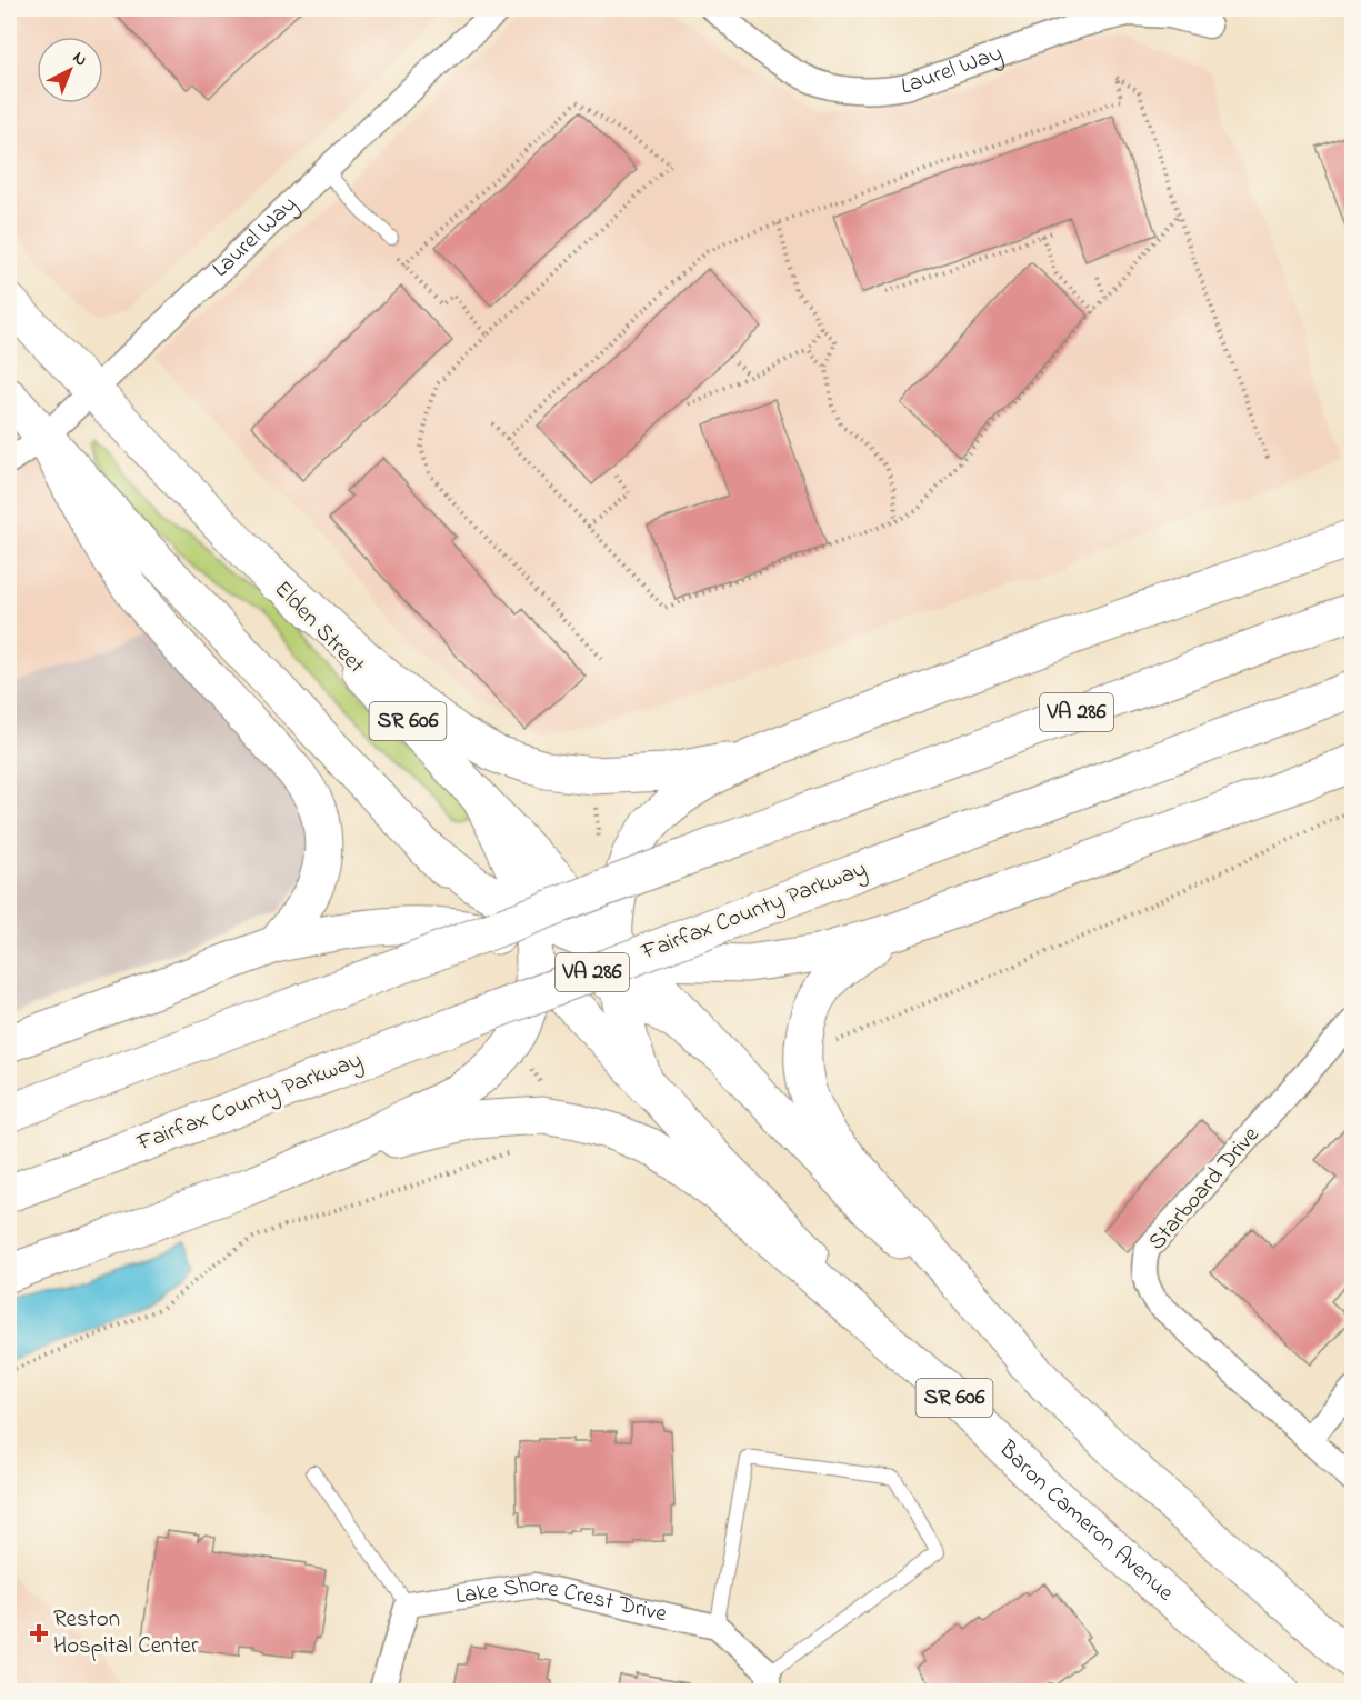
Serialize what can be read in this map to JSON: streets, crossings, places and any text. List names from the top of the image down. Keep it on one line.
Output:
{"streets":{"main road":["Elden Street","VA 286","SR 606","Fairfax County Parkway","Baron Cameron Avenue"],"street":["Laurel Way","Starboard Drive","Lake Shore Crest Drive"]},"crossings":[["Laurel Way","Elden Street"],["Laurel Way","SR 606"],["Elden Street","SR 606"],["SR 606","Baron Cameron Avenue"]],"places":{"health":["Reston Hospital Center"]},"north":"top right"}
